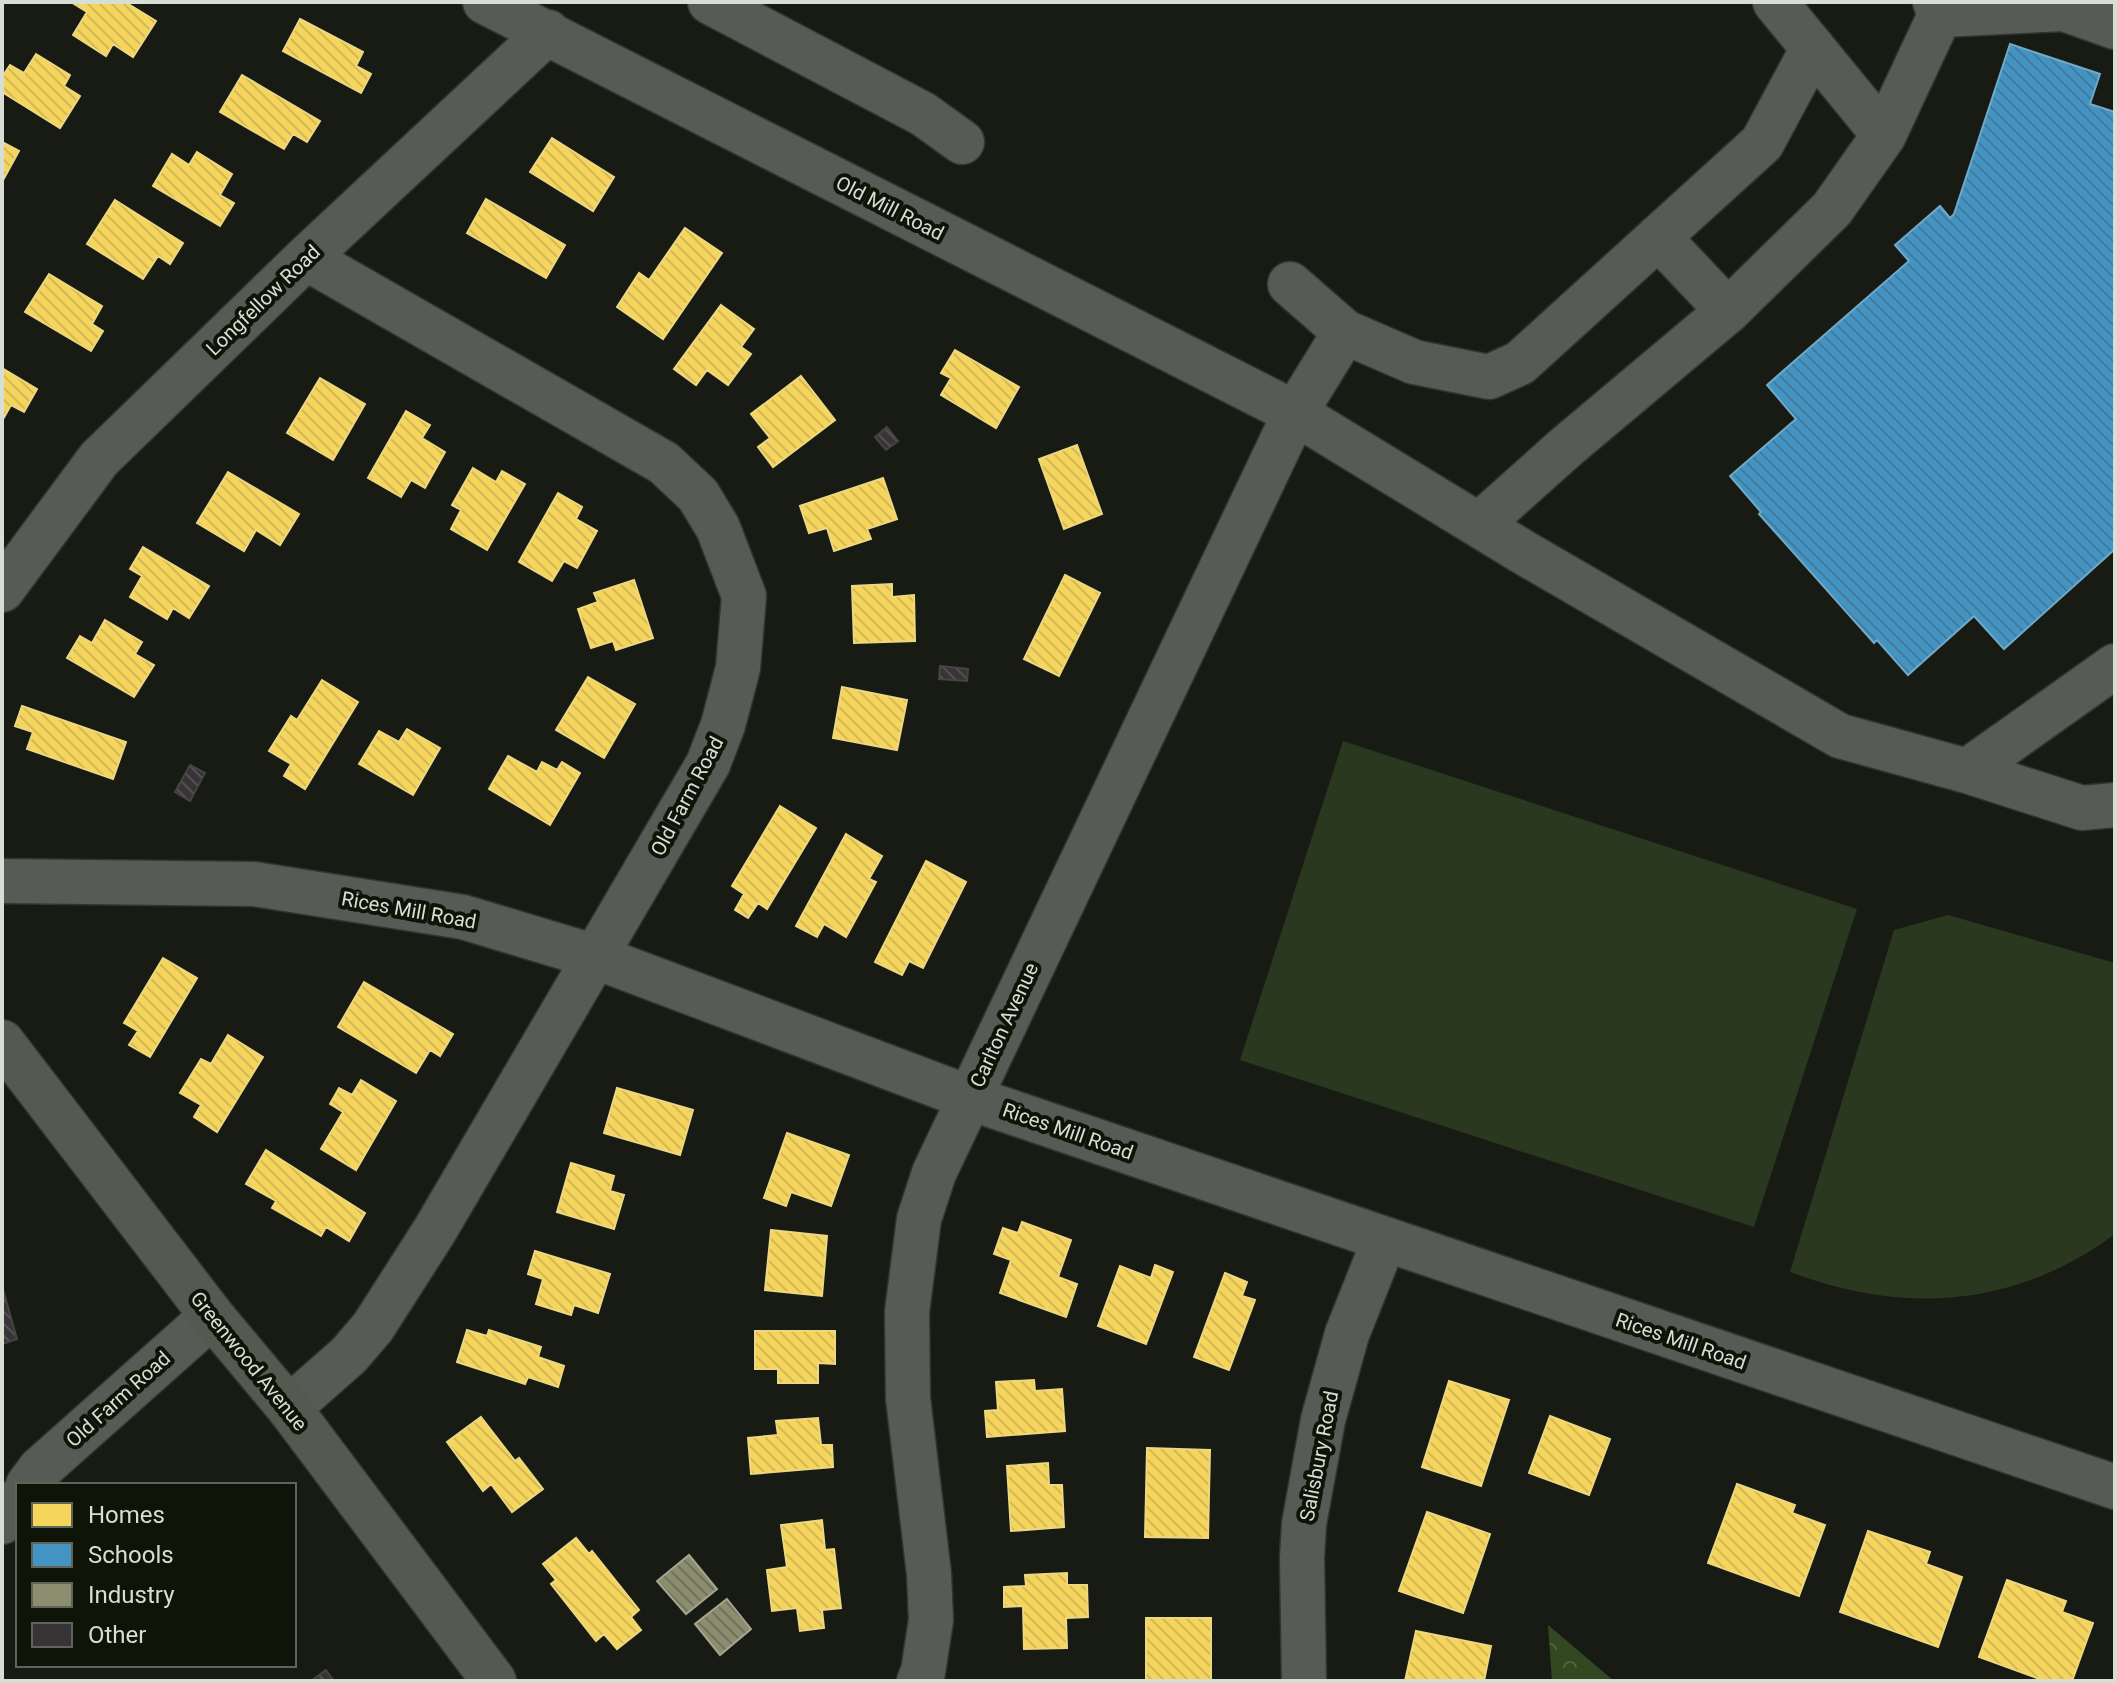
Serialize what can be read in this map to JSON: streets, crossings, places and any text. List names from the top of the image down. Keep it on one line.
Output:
{"streets":{"main road":["Greenwood Avenue"],"street":["Old Mill Road","Longfellow Road","Old Farm Road","Rices Mill Road","Carlton Avenue","Salisbury Road"]},"crossings":[["Old Mill Road","Longfellow Road"],["Old Mill Road","Carlton Avenue"],["Longfellow Road","Old Farm Road"],["Old Farm Road","Rices Mill Road"],["Old Farm Road","Greenwood Avenue"],["Rices Mill Road","Carlton Avenue"],["Rices Mill Road","Salisbury Road"]],"legend":["Homes","Schools","Industry","Other"]}
